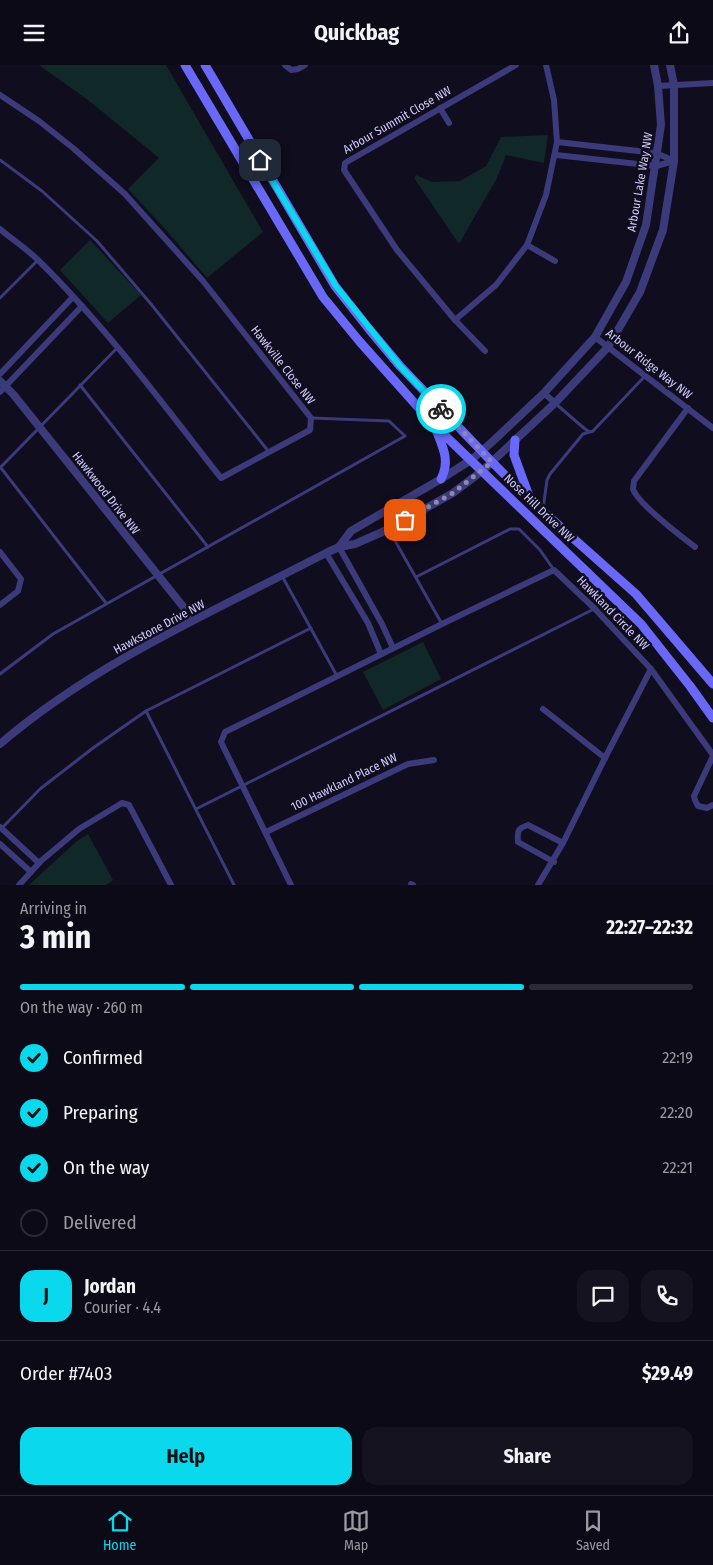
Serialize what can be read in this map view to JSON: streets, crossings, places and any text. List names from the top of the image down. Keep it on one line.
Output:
{"streets":{"main road":["Nose Hill Drive NW"],"street":["Arbour Summit Close NW","Arbour Lake Way NW","Arbour Ridge Way NW","Hawkville Close NW","Hawkwood Drive NW","Hawkland Circle NW","Hawkstone Drive NW","100 Hawkland Place NW"]},"crossings":[["Arbour Lake Way NW","Arbour Ridge Way NW"],["Arbour Lake Way NW","Nose Hill Drive NW"],["Arbour Lake Way NW","Hawkstone Drive NW"],["Hawkwood Drive NW","Hawkstone Drive NW"],["Nose Hill Drive NW","Hawkstone Drive NW"]],"page":{"header":"Quickbag","heading":["3 min","Arriving in","22:27–22:32"],"panel":["Jordan","Courier · 4.4","Order #7403","$29.49"],"bar":"On the way · 260 m","list":[["Confirmed","22:19"],["Preparing","22:20"],["On the way","22:21"],"Delivered"],"round":"J","buttons":["Help","Share"],"tabs":["Home","Map","Saved"]}}
